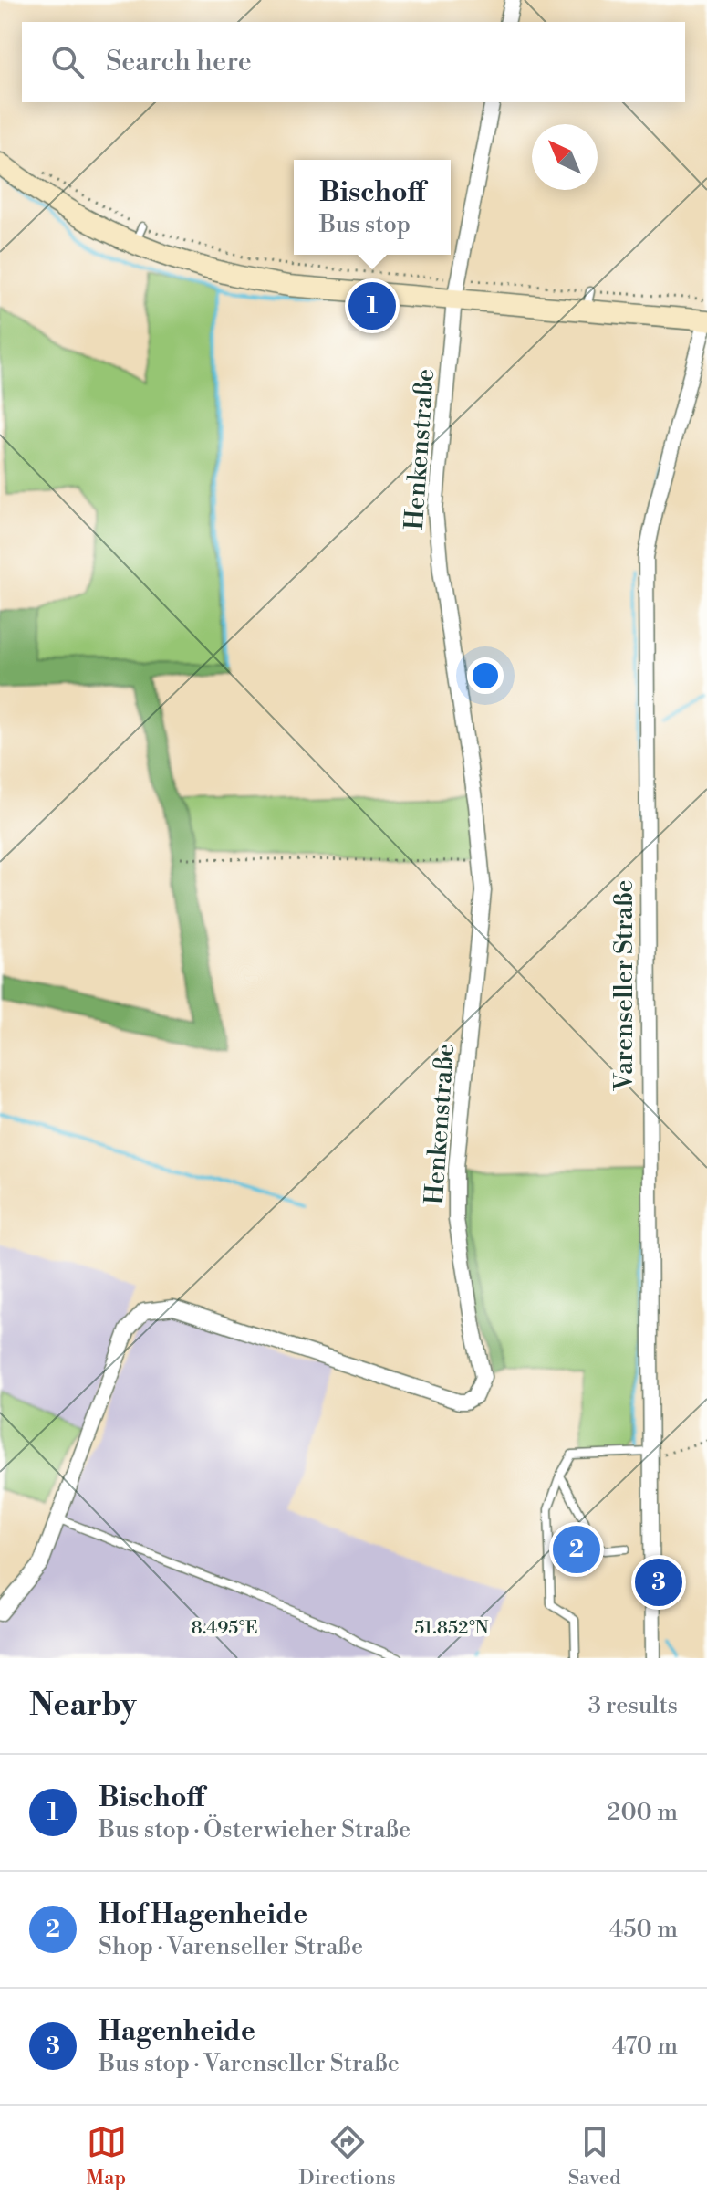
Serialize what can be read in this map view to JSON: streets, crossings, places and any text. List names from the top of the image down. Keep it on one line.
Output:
{"streets":{"street":["Henkenstraße","Varenseller Straße"]},"north":"top left","page":{"search":"Search here","popup":["Bischoff","Bus stop"],"pins":["1","2","3"],"heading":["Nearby","3 results"],"list":[{"mark":"1","name":"Bischoff","note":"Bus stop · Österwieher Straße","value":"200 m"},{"mark":"2","name":"Hof Hagenheide","note":"Shop · Varenseller Straße","value":"450 m"},{"mark":"3","name":"Hagenheide","note":"Bus stop · Varenseller Straße","value":"470 m"}],"nav":["Map","Directions","Saved"]},"coordinates":["8.495°E","51.852°N"]}
